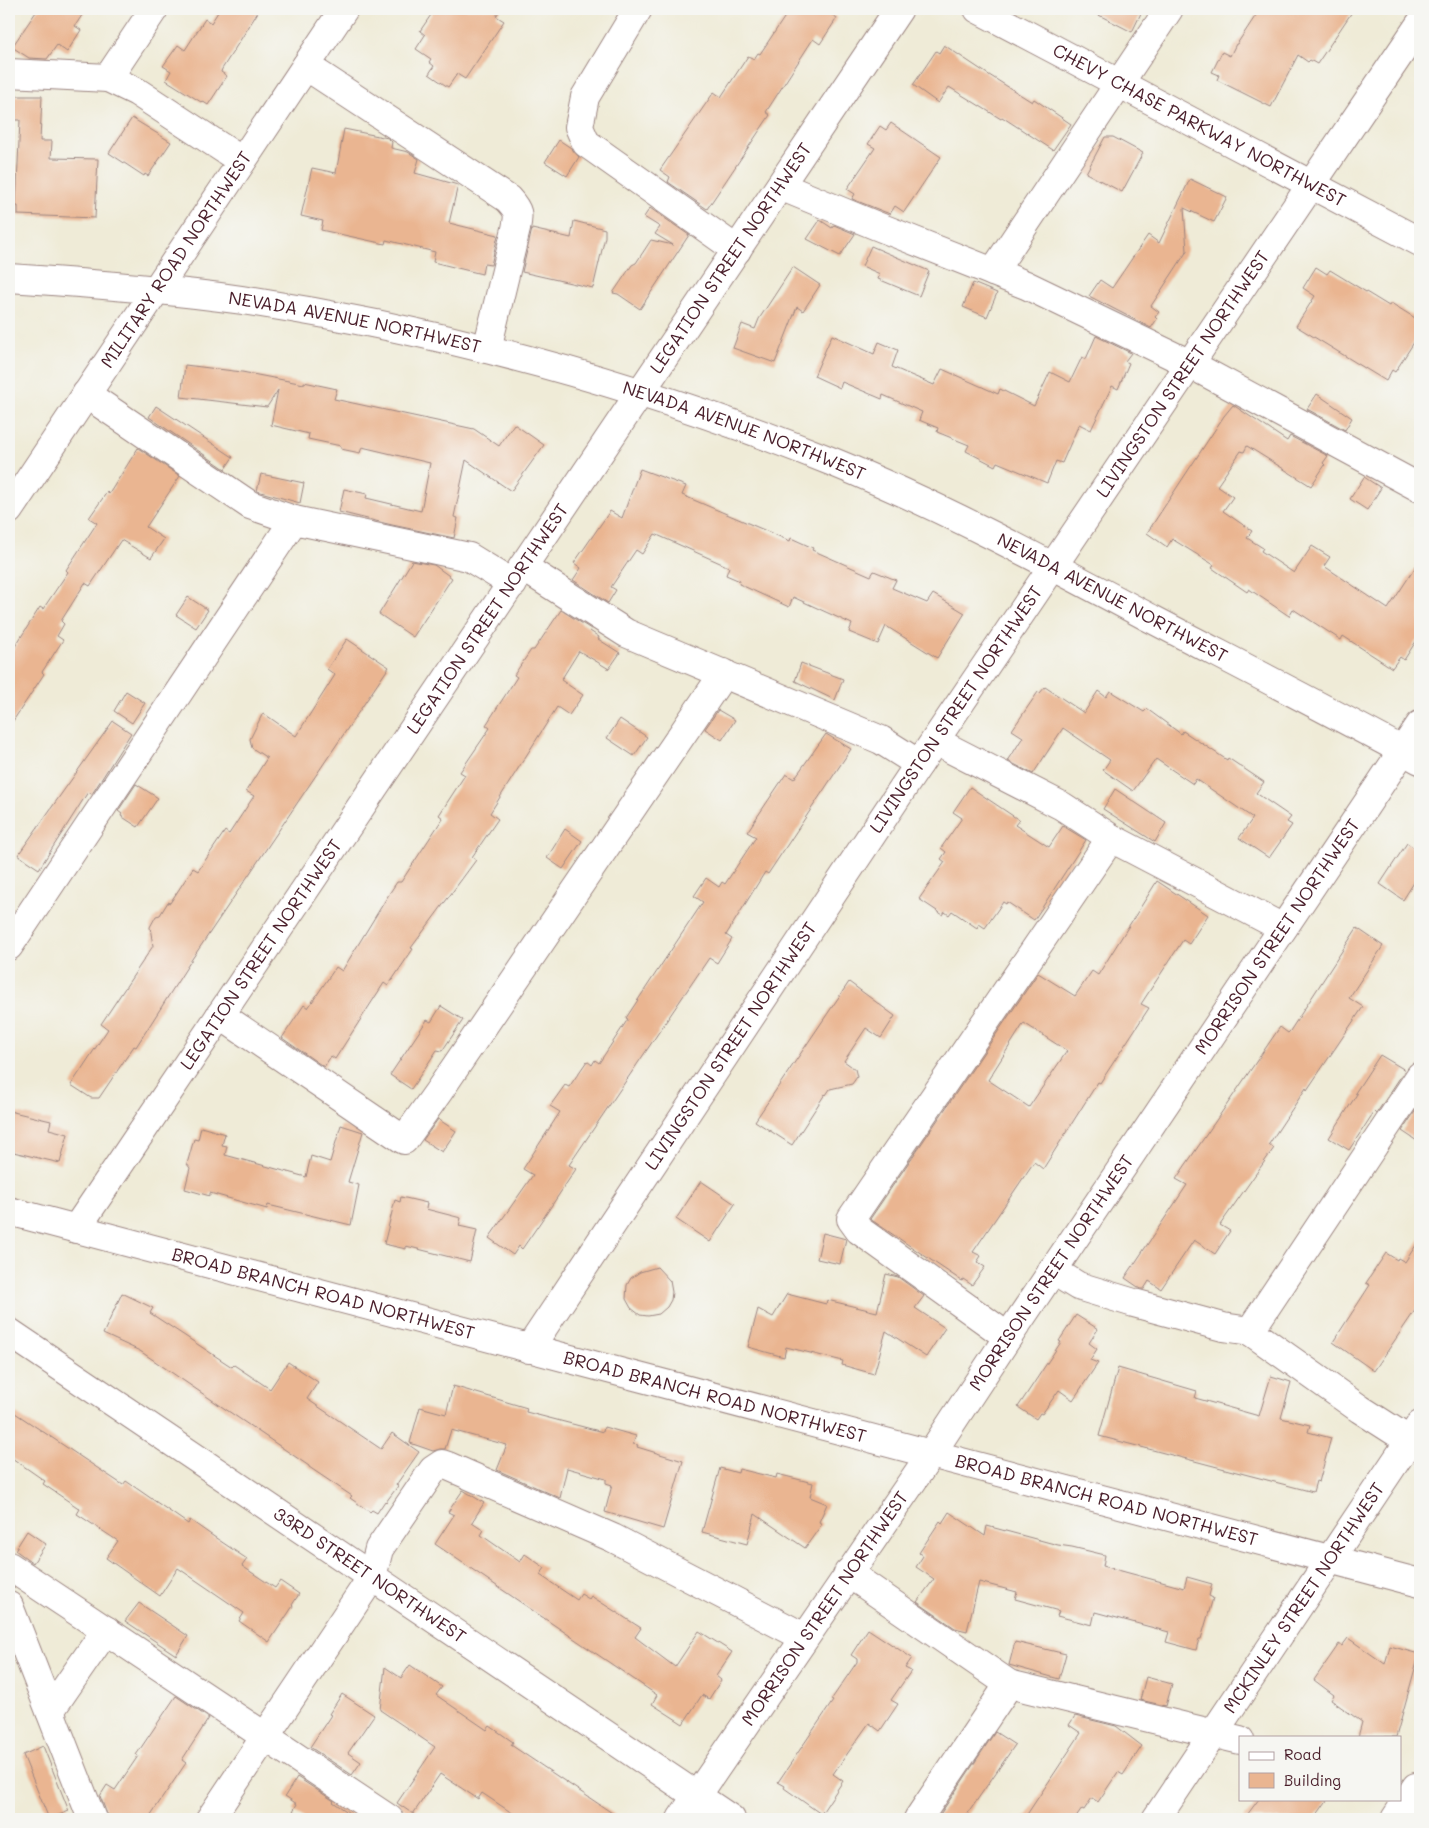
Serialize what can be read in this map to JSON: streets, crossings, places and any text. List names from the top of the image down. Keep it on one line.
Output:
{"streets":{"street":["CHEVY CHASE PARKWAY NORTHWEST","MILITARY ROAD NORTHWEST","LEGATION STREET NORTHWEST","NEVADA AVENUE NORTHWEST","LIVINGSTON STREET NORTHWEST","MORRISON STREET NORTHWEST","BROAD BRANCH ROAD NORTHWEST","33RD STREET NORTHWEST","MCKINLEY STREET NORTHWEST"]},"crossings":[["CHEVY CHASE PARKWAY NORTHWEST","LIVINGSTON STREET NORTHWEST"],["MILITARY ROAD NORTHWEST","NEVADA AVENUE NORTHWEST"],["LEGATION STREET NORTHWEST","NEVADA AVENUE NORTHWEST"],["LEGATION STREET NORTHWEST","BROAD BRANCH ROAD NORTHWEST"],["NEVADA AVENUE NORTHWEST","LIVINGSTON STREET NORTHWEST"],["NEVADA AVENUE NORTHWEST","MORRISON STREET NORTHWEST"],["LIVINGSTON STREET NORTHWEST","BROAD BRANCH ROAD NORTHWEST"],["MORRISON STREET NORTHWEST","BROAD BRANCH ROAD NORTHWEST"],["MORRISON STREET NORTHWEST","33RD STREET NORTHWEST"],["BROAD BRANCH ROAD NORTHWEST","MCKINLEY STREET NORTHWEST"]],"legend":["Road","Building"]}
